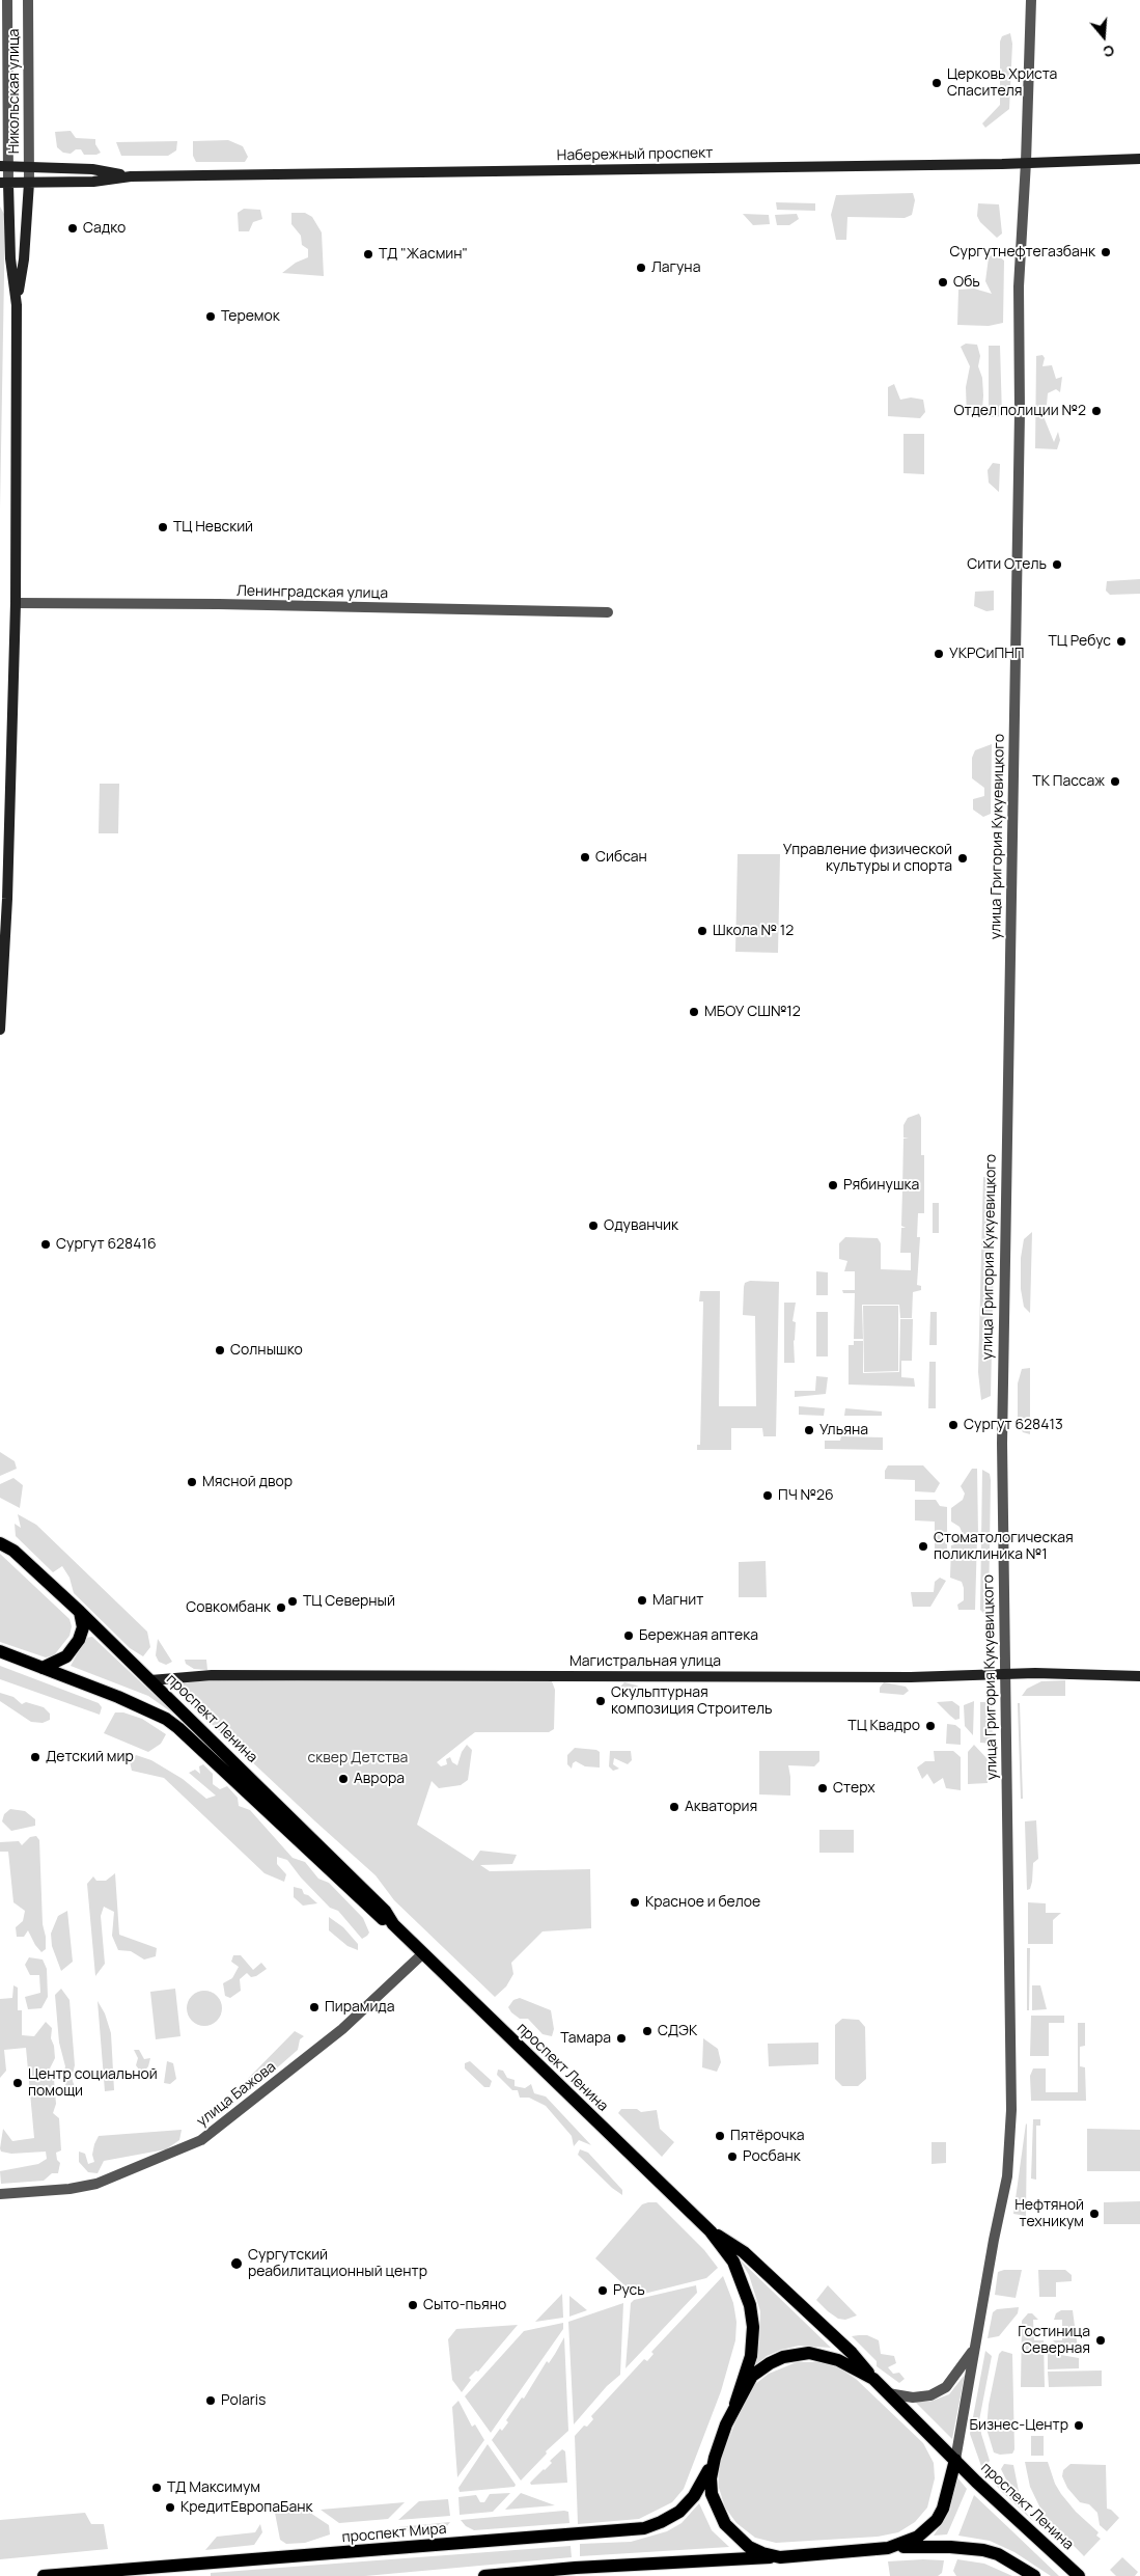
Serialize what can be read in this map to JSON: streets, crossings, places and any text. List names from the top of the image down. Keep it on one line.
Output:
{"streets":{"main road":["Набережный проспект","Магистральная улица","проспект Ленина","проспект Мира"],"street":["Никольская улица","Ленинградская улица","улица Григория Кукуевицкого","улица Бажова"]},"crossings":[["Никольская улица","Набережный проспект"],["Набережный проспект","улица Григория Кукуевицкого"],["улица Григория Кукуевицкого","Магистральная улица"],["улица Григория Кукуевицкого","проспект Ленина"],["Магистральная улица","проспект Ленина"],["проспект Ленина","улица Бажова"]],"parks":["сквер Детства"],"places":["Церковь Христа Спасителя","Садко","Сургутнефтегазбанк","ТД \"Жасмин\"","Лагуна","Обь","Теремок","Отдел полиции №2","ТЦ Невский","Сити Отель","ТЦ Ребус","УКРСиПНП","ТК Пассаж","Сибсан","Управление физической культуры и спорта","Школа № 12","МБОУ СШ№12","Рябинушка","Одуванчик","Сургут 628416","Солнышко","Сургут 628413","Ульяна","Мясной двор","ПЧ №26","Стоматологическая поликлиника №1","Магнит","ТЦ Северный","Совкомбанк","Бережная аптека","Скульптурная композиция Строитель","ТЦ Квадро","Детский мир","Аврора","Стерх","Акватория","Красное и белое","Пирамида","СДЭК","Тамара","Центр социальной помощи","Пятёрочка","Росбанк","Нефтяной техникум","Сургутский реабилитационный центр","Русь","Сыто-пьяно","Гостиница Северная","Polaris","Бизнес-Центр","ТД Максимум","КредитЕвропаБанк"],"north":"bottom"}
